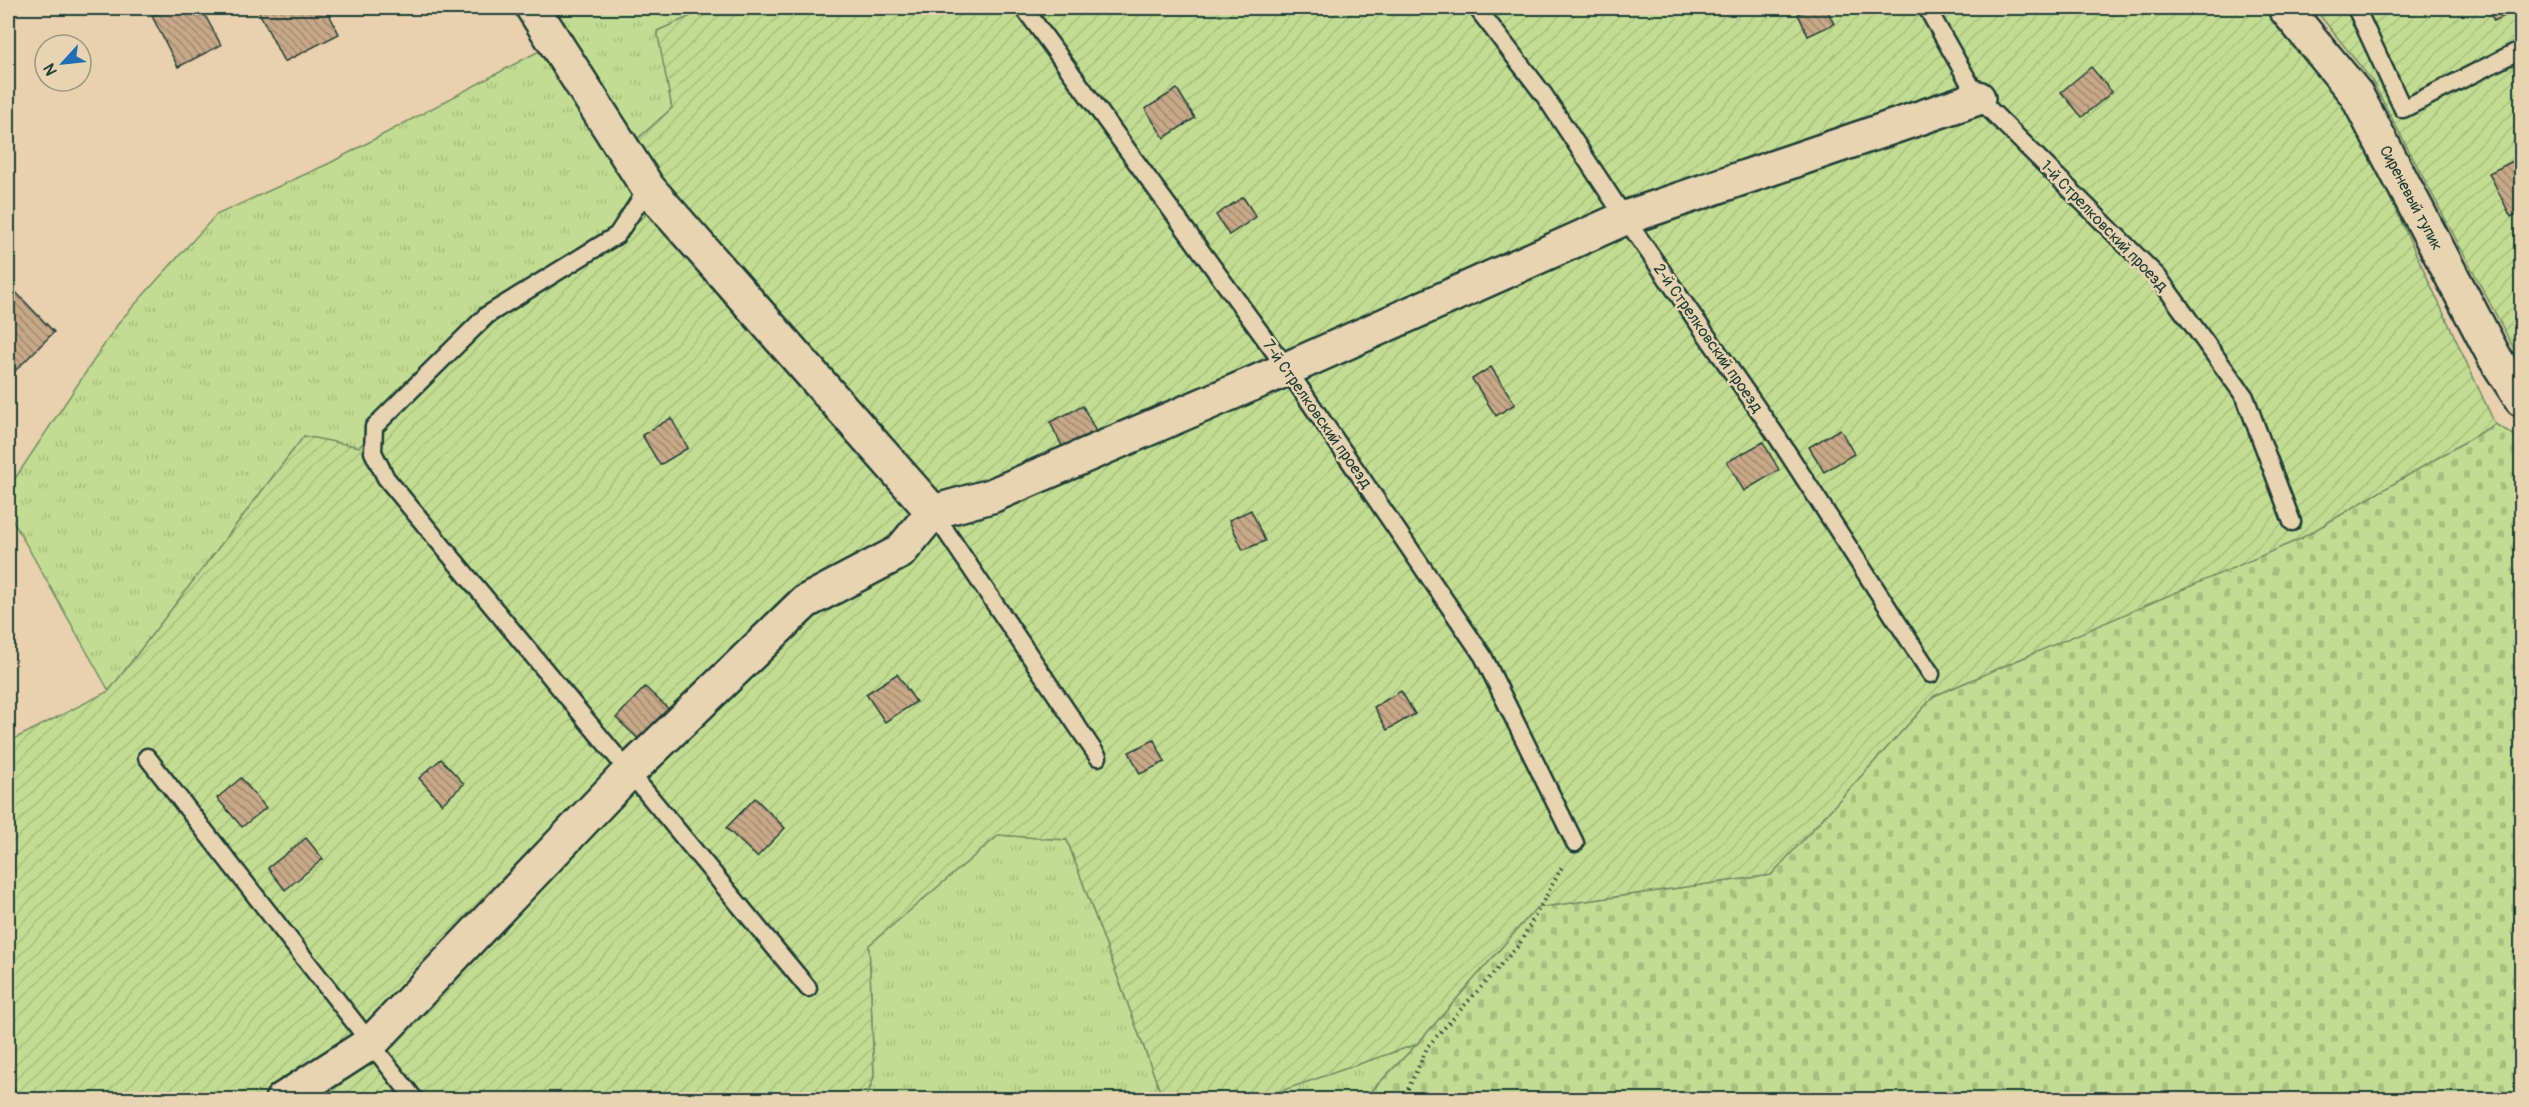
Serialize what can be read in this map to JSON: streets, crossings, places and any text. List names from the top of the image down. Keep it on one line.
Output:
{"streets":{"street":["Сиреневый тупик"],"lane":["1-й Стрелковский проезд","2-й Стрелковский проезд","7-й Стрелковский проезд"]},"north":"bottom left"}
